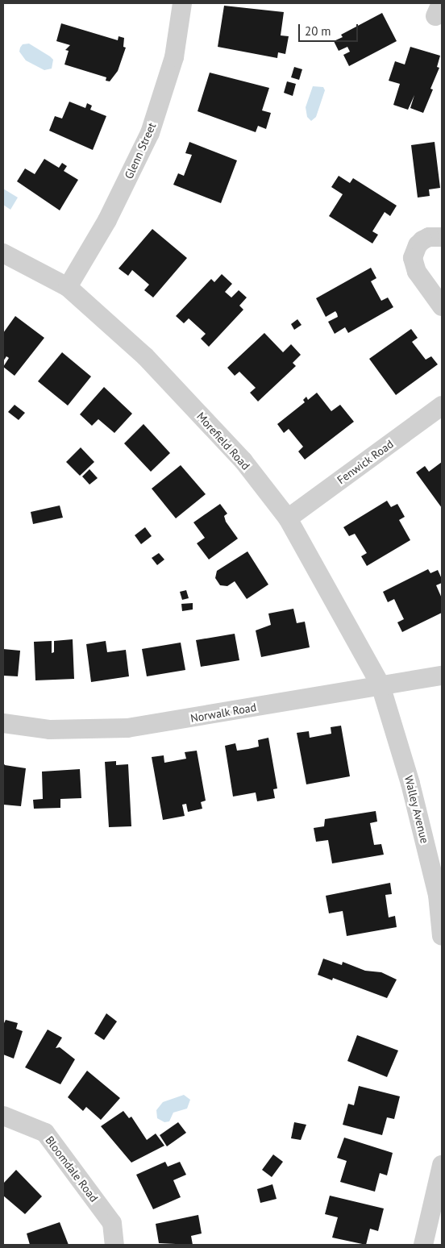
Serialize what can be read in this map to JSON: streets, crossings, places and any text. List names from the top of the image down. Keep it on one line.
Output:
{"streets":{"street":["Glenn Street","Morefield Road","Fenwick Road","Norwalk Road","Walley Avenue","Bloomdale Road"]},"crossings":[["Glenn Street","Morefield Road"],["Morefield Road","Fenwick Road"],["Morefield Road","Norwalk Road"],["Morefield Road","Walley Avenue"],["Norwalk Road","Walley Avenue"]],"scale_bar":"20 m"}
